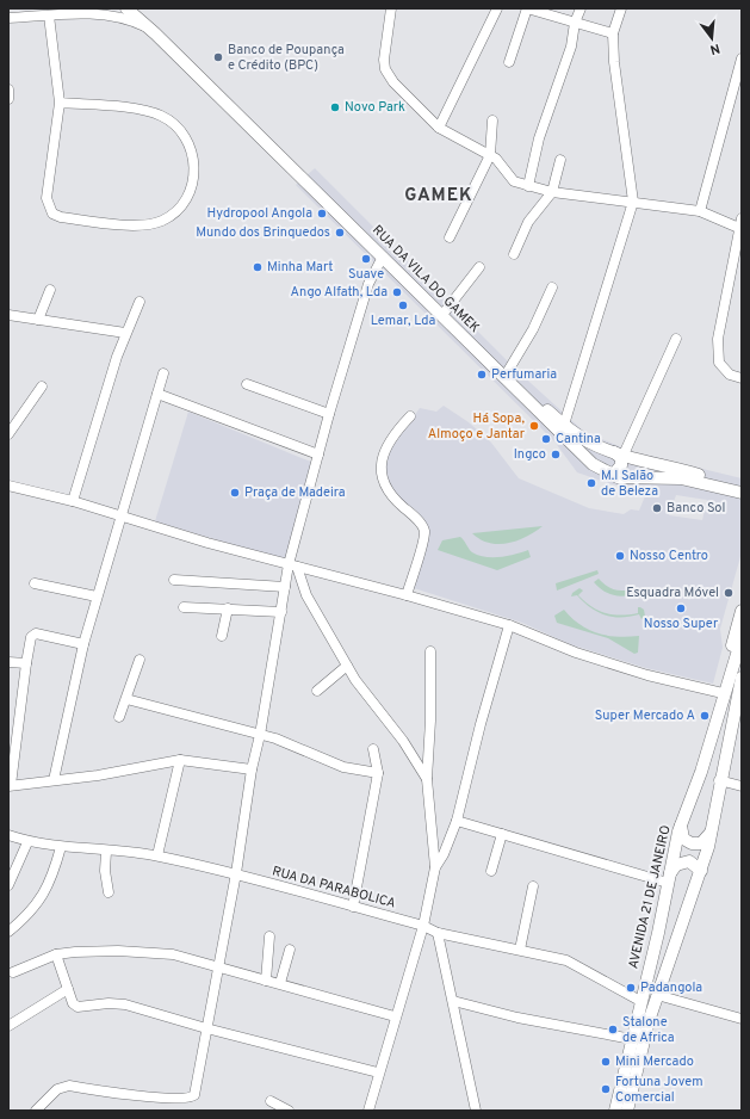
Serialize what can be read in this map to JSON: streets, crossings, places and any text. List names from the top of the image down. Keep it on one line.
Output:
{"streets":{"main road":["RUA DA VILA DO GAMEK","AVENIDA 21 DE JANEIRO"],"street":["RUA DA PARABOLICA"]},"crossings":[["RUA DA PARABOLICA","AVENIDA 21 DE JANEIRO"]],"districts":["GAMEK"],"places":["Banco de Poupança e Crédito (BPC)","Novo Park","Hydropool Angola","Mundo dos Brinquedos","Suave","Minha Mart","Ango Alfath, Lda","Lemar, Lda","Perfumaria","Há Sopa, Almoço e Jantar","Cantina","Ingco","M.I Salão de Beleza","Praça de Madeira","Banco Sol","Nosso Centro","Esquadra Móvel","Nosso Super","Super Mercado A","Padangola","Stalone de Africa","Mini Mercado","Fortuna Jovem Comercial"],"north":"bottom"}
